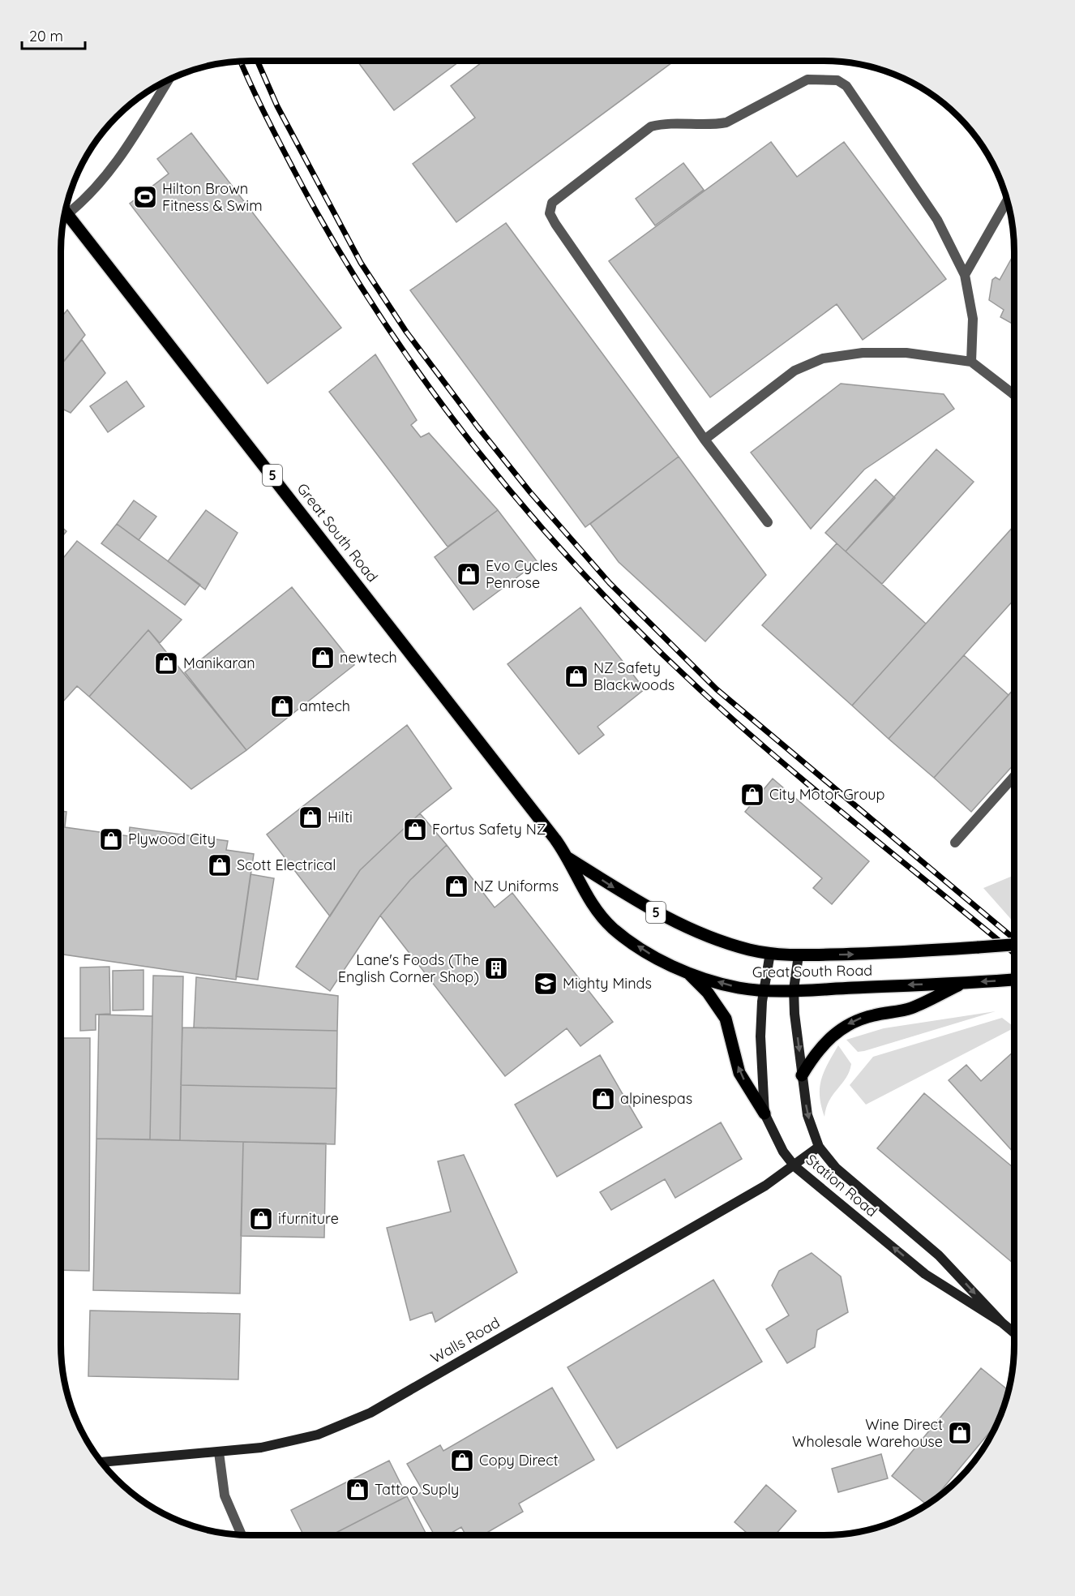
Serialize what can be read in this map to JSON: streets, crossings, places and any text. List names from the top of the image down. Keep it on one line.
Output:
{"streets":{"main road":["5","Great South Road","Station Road","Walls Road"]},"crossings":[["Great South Road","Station Road"],["Station Road","Walls Road"]],"places":{"sports":["Hilton Brown Fitness & Swim"],"shop":["Evo Cycles Penrose","newtech","Manikaran","NZ Safety Blackwoods","amtech","City Motor Group","Hilti","Fortus Safety NZ","Plywood City","Scott Electrical","NZ Uniforms","alpinespas","ifurniture","Wine Direct Wholesale Warehouse","Copy Direct","Tattoo Suply"],"building":["Lane's Foods (The English Corner Shop)"],"school or university":["Mighty Minds"]},"scale_bar":"20 m"}
